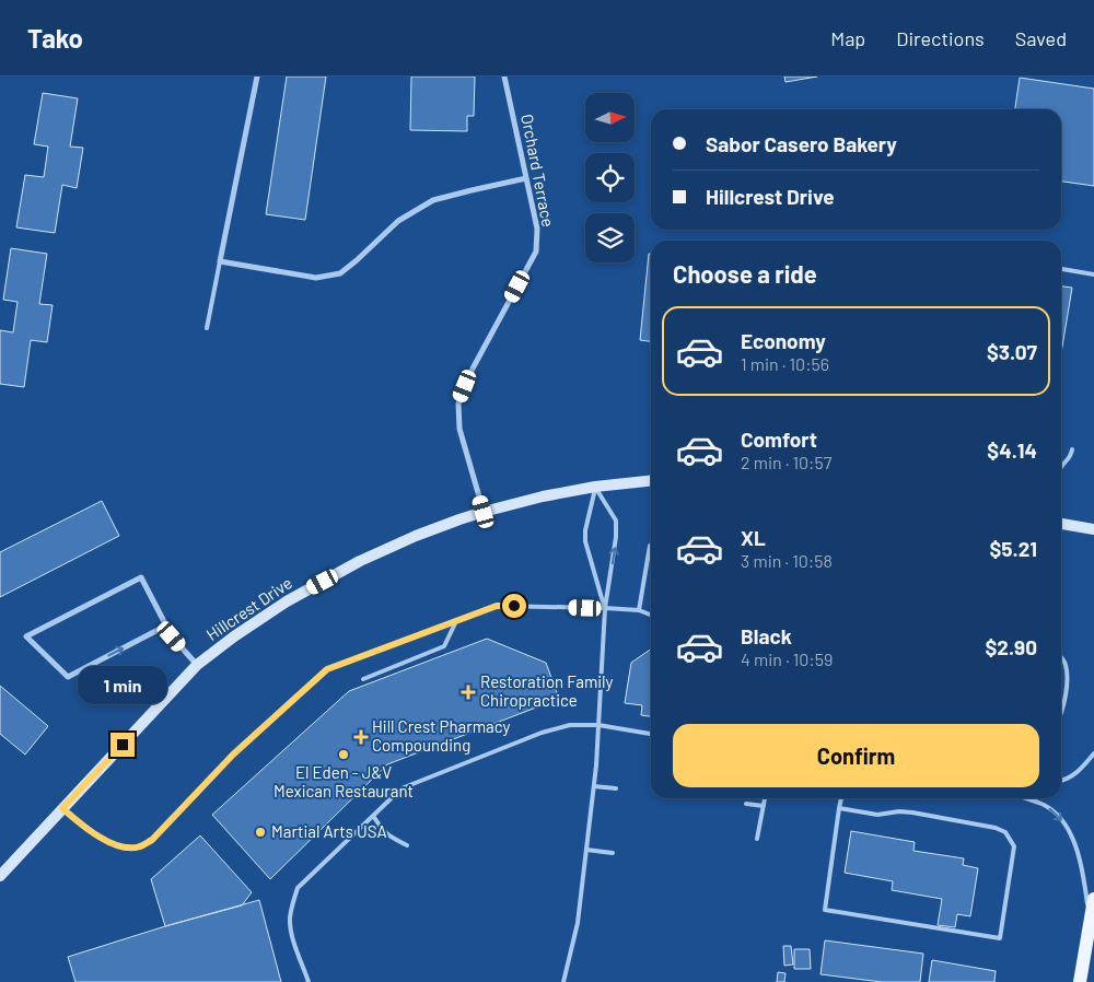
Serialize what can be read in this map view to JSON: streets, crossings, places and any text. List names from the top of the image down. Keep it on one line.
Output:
{"streets":{"street":["Orchard Terrace","Hillcrest Drive"]},"crossings":[["Orchard Terrace","Hillcrest Drive"]],"places":{"health":["Restoration Family Chiropractice","Hill Crest Pharmacy Compounding"],"other":["El Eden - J&V Mexican Restaurant","Martial Arts USA"]},"north":"right","page":{"header":"Tako","nav":["Map","Directions","Saved"],"banner":["Sabor Casero Bakery","Hillcrest Drive"],"heading":"Choose a ride","list":[{"name":"Economy","note":"1 min · 10:56","value":"$3.07"},{"name":"Comfort","note":"2 min · 10:57","value":"$4.14"},{"name":"XL","note":"3 min · 10:58","value":"$5.21"},{"name":"Black","note":"4 min · 10:59","value":"$2.90"}],"bubble":"1 min","buttons":"Confirm"}}
